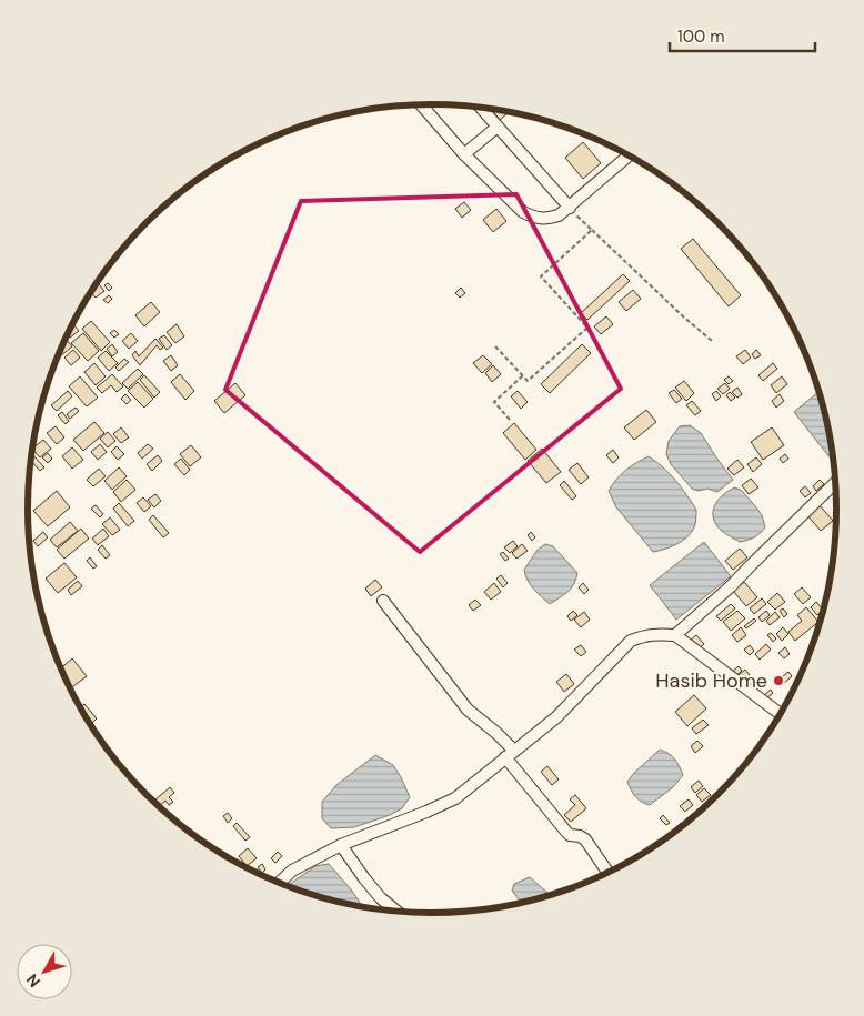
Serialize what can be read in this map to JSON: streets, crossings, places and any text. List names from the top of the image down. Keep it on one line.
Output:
{"places":["Hasib Home"],"scale_bar":"100 m","north":"bottom left"}
